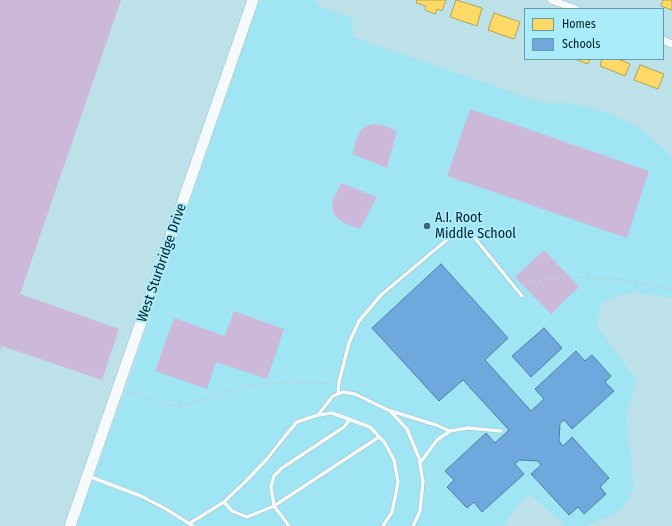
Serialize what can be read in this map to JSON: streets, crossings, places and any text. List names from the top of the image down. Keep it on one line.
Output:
{"streets":{"street":["West Sturbridge Drive"]},"places":["A.I. Root Middle School"],"legend":["Homes","Schools"]}
